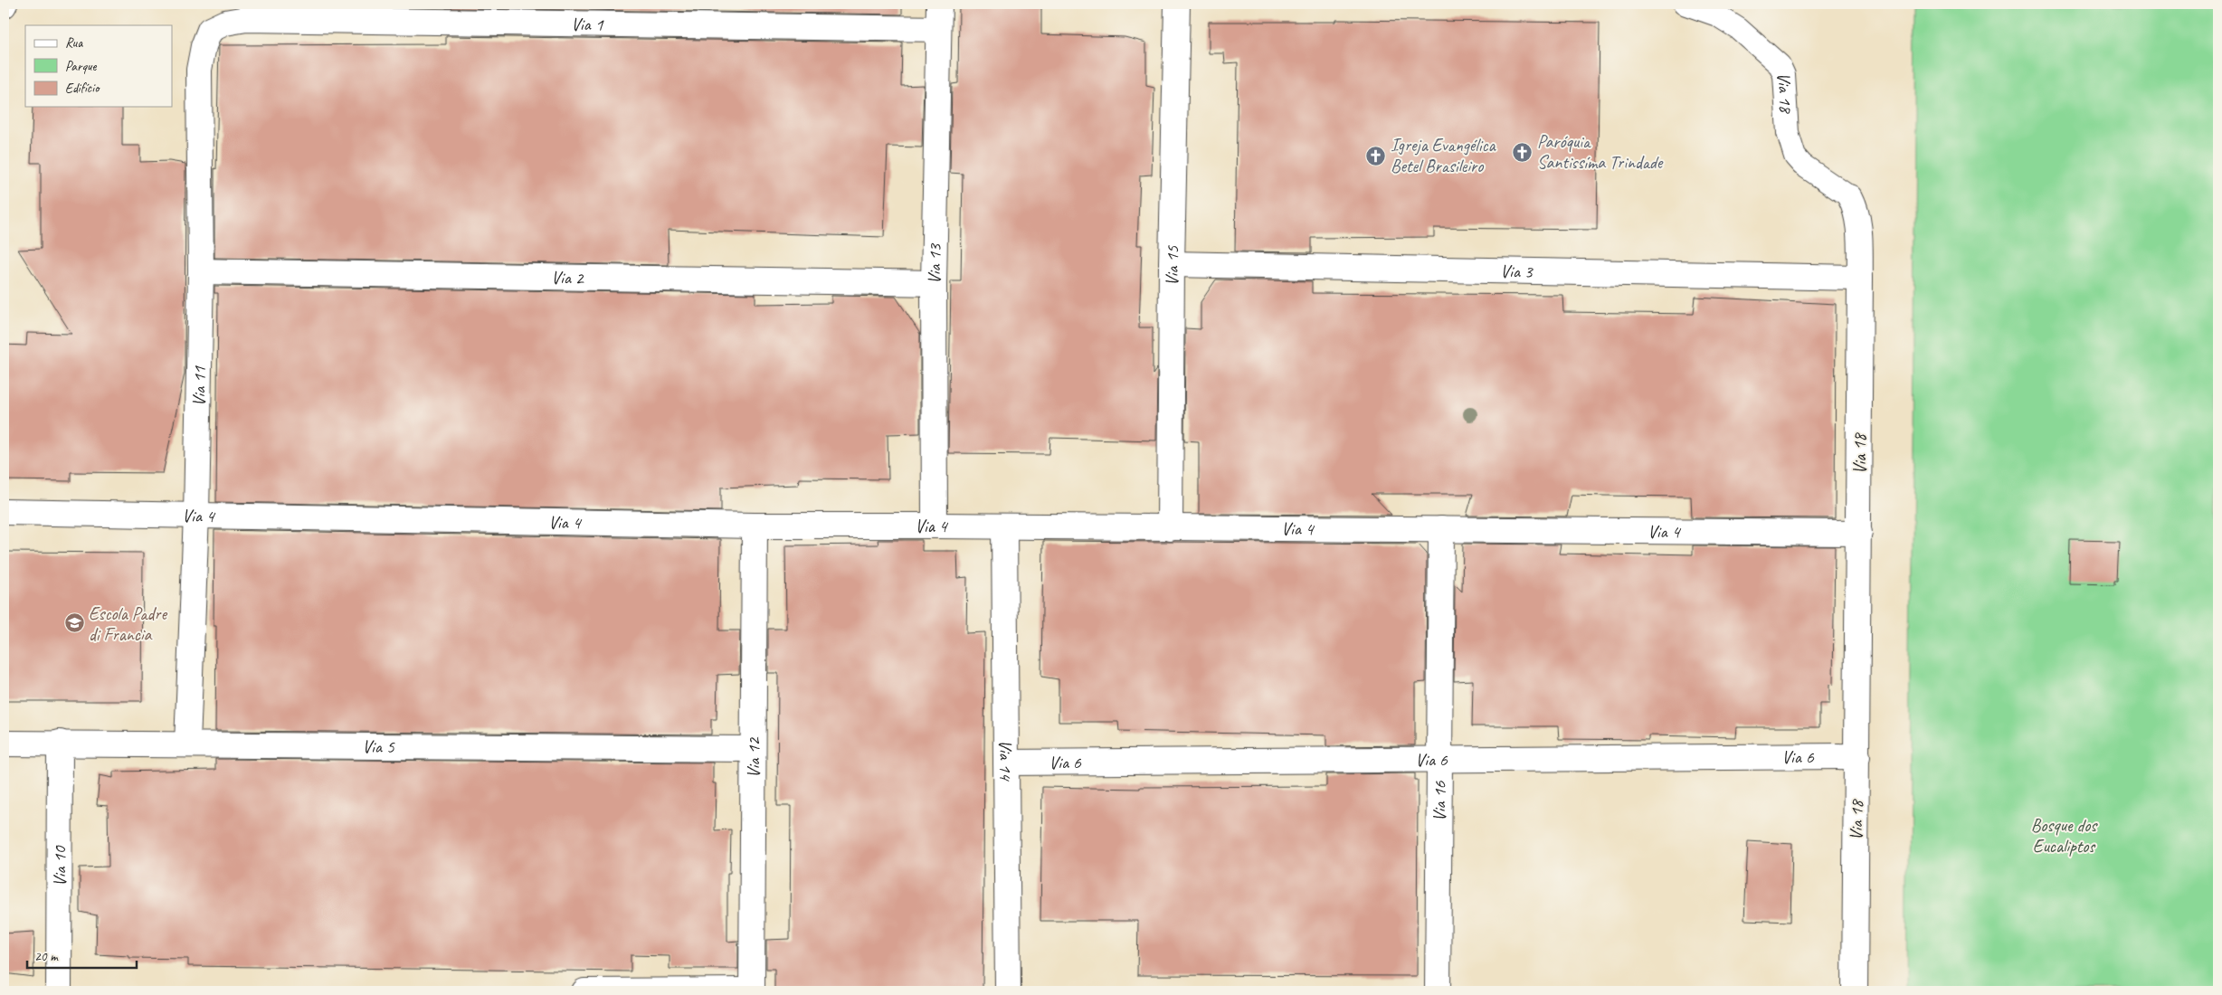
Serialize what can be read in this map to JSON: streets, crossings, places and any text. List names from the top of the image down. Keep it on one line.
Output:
{"streets":{"street":["Via 1","Via 18","Via 13","Via 15","Via 3","Via 2","Via 11","Via 4","Via 5","Via 6","Via 12","Via 14","Via 16","Via 10"]},"crossings":[["Via 1","Via 13"],["Via 1","Via 11"],["Via 18","Via 3"],["Via 18","Via 4"],["Via 18","Via 6"],["Via 13","Via 2"],["Via 13","Via 4"],["Via 15","Via 3"],["Via 15","Via 4"],["Via 2","Via 11"],["Via 11","Via 4"],["Via 11","Via 5"],["Via 4","Via 12"],["Via 4","Via 14"],["Via 4","Via 16"],["Via 5","Via 12"],["Via 5","Via 10"],["Via 6","Via 14"],["Via 6","Via 16"]],"parks":["Bosque dos Eucaliptos"],"places":{"church":["Paróquia Santissíma Trindade","Igreja Evangélica Betel Brasileiro"],"school or university":["Escola Padre di Francia"]},"legend":["Rua","Parque","Edifício"],"scale_bar":"20 m"}
